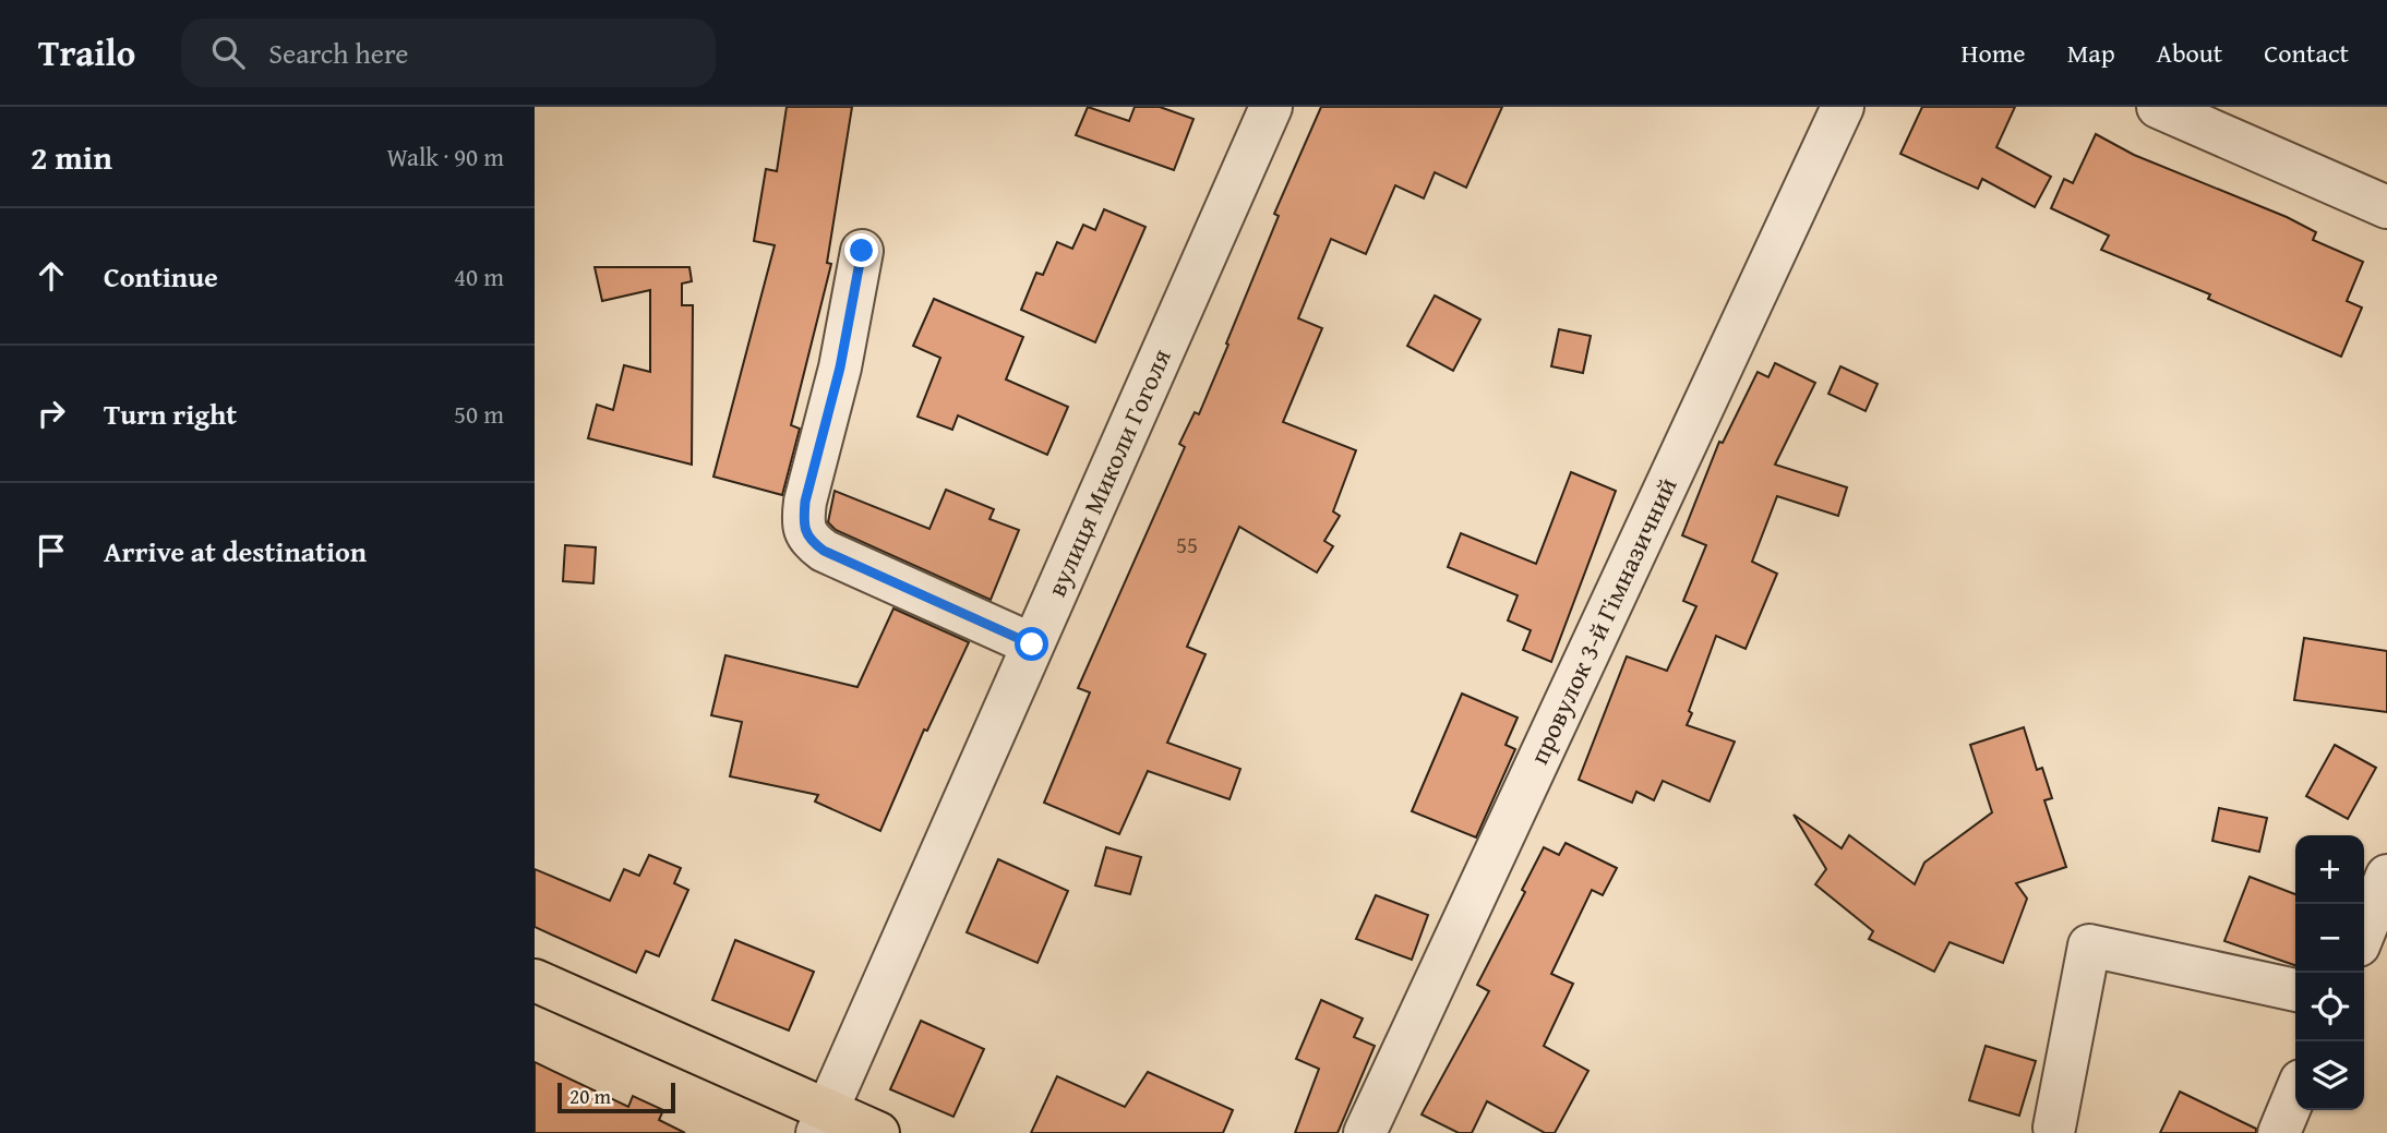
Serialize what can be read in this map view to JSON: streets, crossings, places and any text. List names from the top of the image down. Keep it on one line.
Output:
{"streets":{"street":["вулиця Миколи Гоголя","провулок 3-й Гімназичний"]},"house_numbers":["55"],"scale_bar":"20 m","page":{"header":"Trailo","search":"Search here","nav":["Home","Map","About","Contact"],"heading":["2 min","Walk · 90 m"],"list":[["Continue","40 m"],["Turn right","50 m"],"Arrive at destination"],"map_buttons":["+","−"],"scale":"20 m"}}
